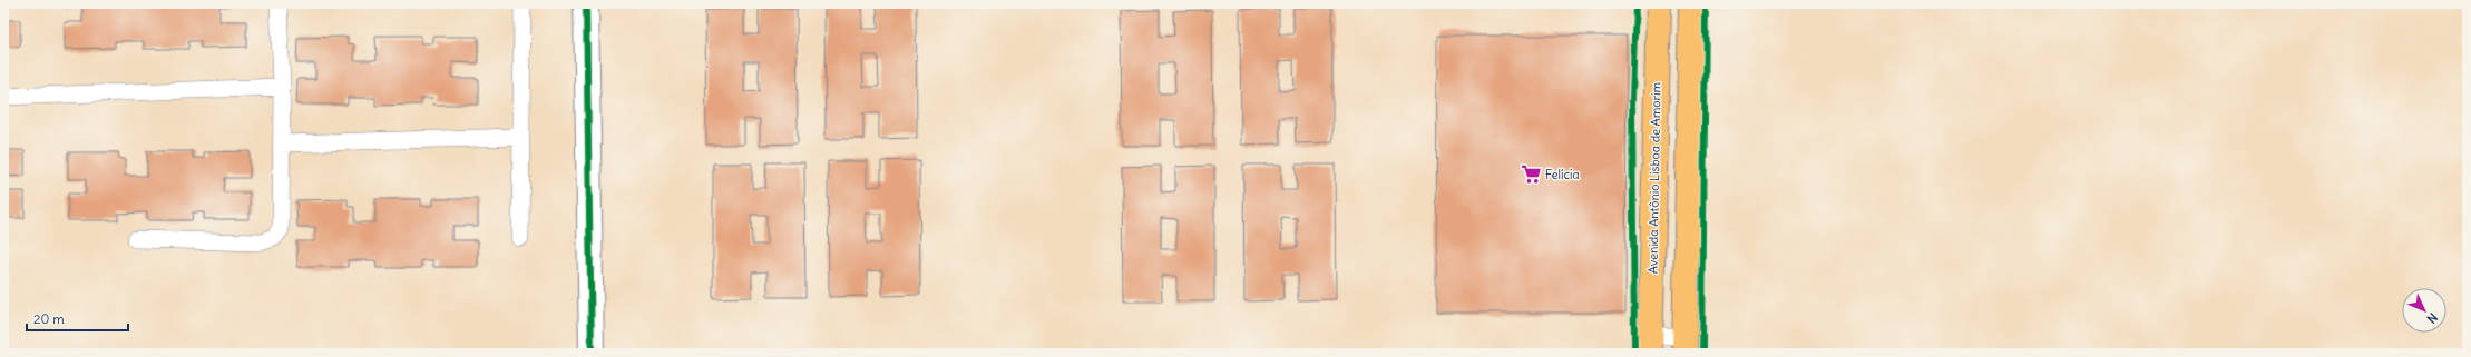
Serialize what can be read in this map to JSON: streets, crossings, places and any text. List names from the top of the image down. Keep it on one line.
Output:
{"streets":{"main road":["Avenida Antônio Lisboa de Amorim"]},"places":{"supermarket":["Felícia"]},"scale_bar":"20 m","north":"bottom right"}
